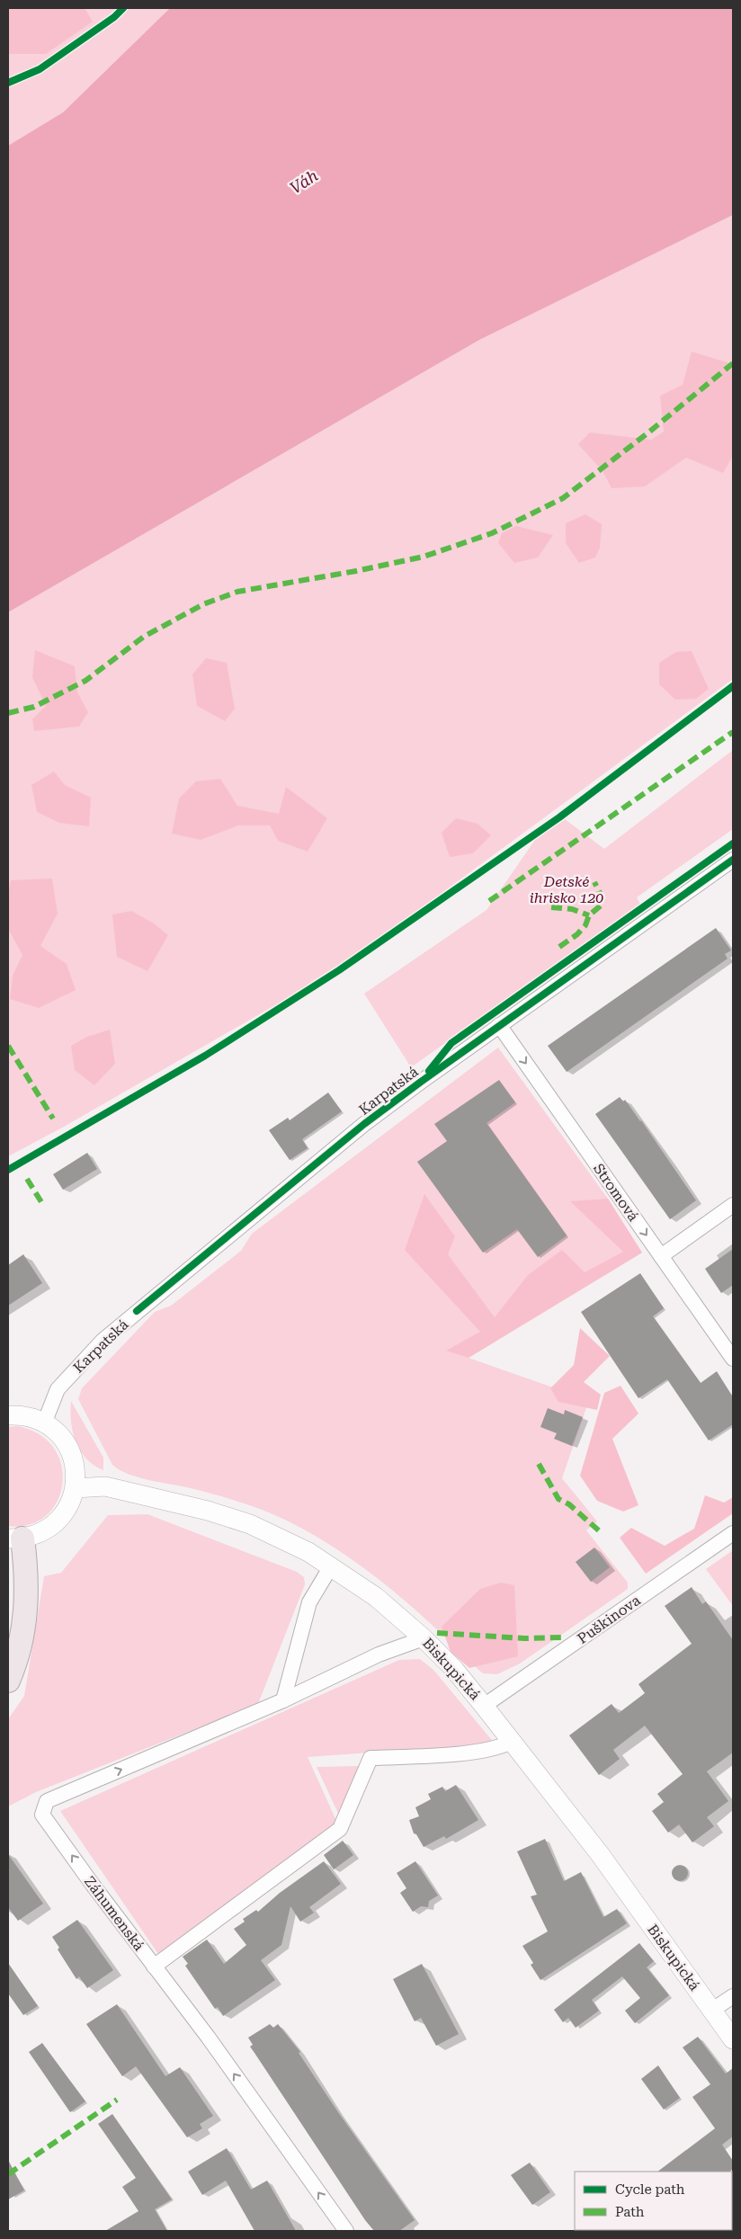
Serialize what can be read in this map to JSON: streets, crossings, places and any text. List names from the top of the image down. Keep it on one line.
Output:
{"streets":{"street":["Karpatská","Stromová","Puškinova","Biskupická","Záhumenská"]},"crossings":[["Karpatská","Stromová"],["Puškinova","Biskupická"],["Biskupická","Záhumenská"]],"one_way":["Stromová"],"water":["Váh"],"parks":["Detské ihrisko 120"],"legend":["Cycle path","Path"]}
